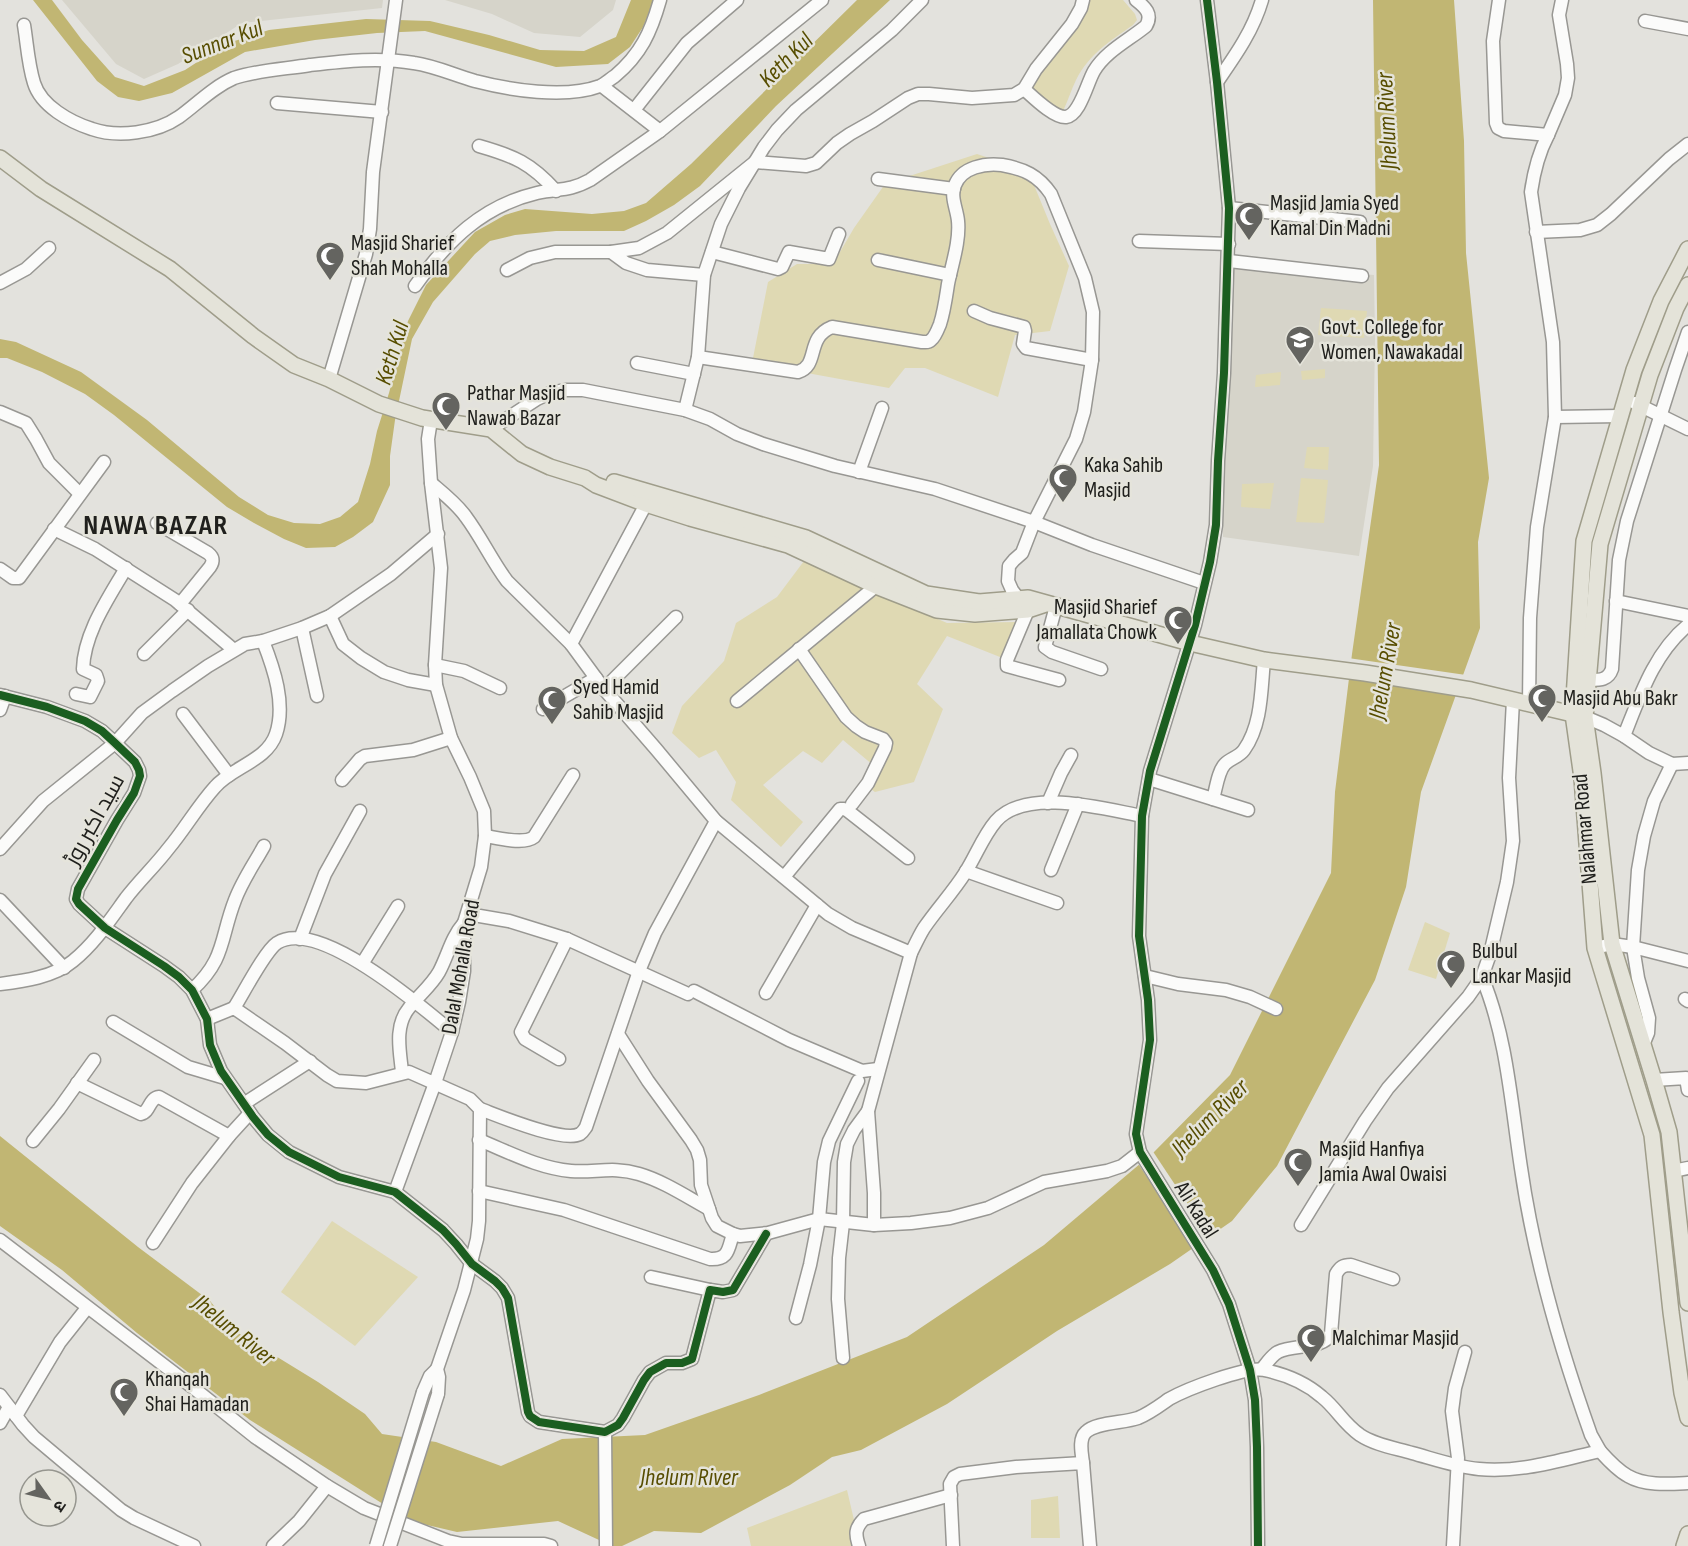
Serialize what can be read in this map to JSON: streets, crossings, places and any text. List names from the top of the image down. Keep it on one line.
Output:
{"streets":{"main road":["Nalahmar Road"],"street":["سید اکبر روڑ","Dalal Mohalla Road","Ali Kadal"]},"districts":["NAWA BAZAR"],"water":["Sunnar Kul","Keth Kul","Jhelum River"],"places":{"mosque":["Masjid Jamia Syed Kamal Din Madni","Masjid Sharief Shah Mohalla","Pathar Masjid Nawab Bazar","Kaka Sahib Masjid","Masjid Sharief Jamallata Chowk","Masjid Abu Bakr","Syed Hamid Sahib Masjid","Bulbul Lankar Masjid","Masjid Hanfiya Jamia Awal Owaisi","Malchimar Masjid","Khanqah Shai Hamadan"],"school or university":["Govt. College for Women, Nawakadal"]},"north":"bottom right"}
